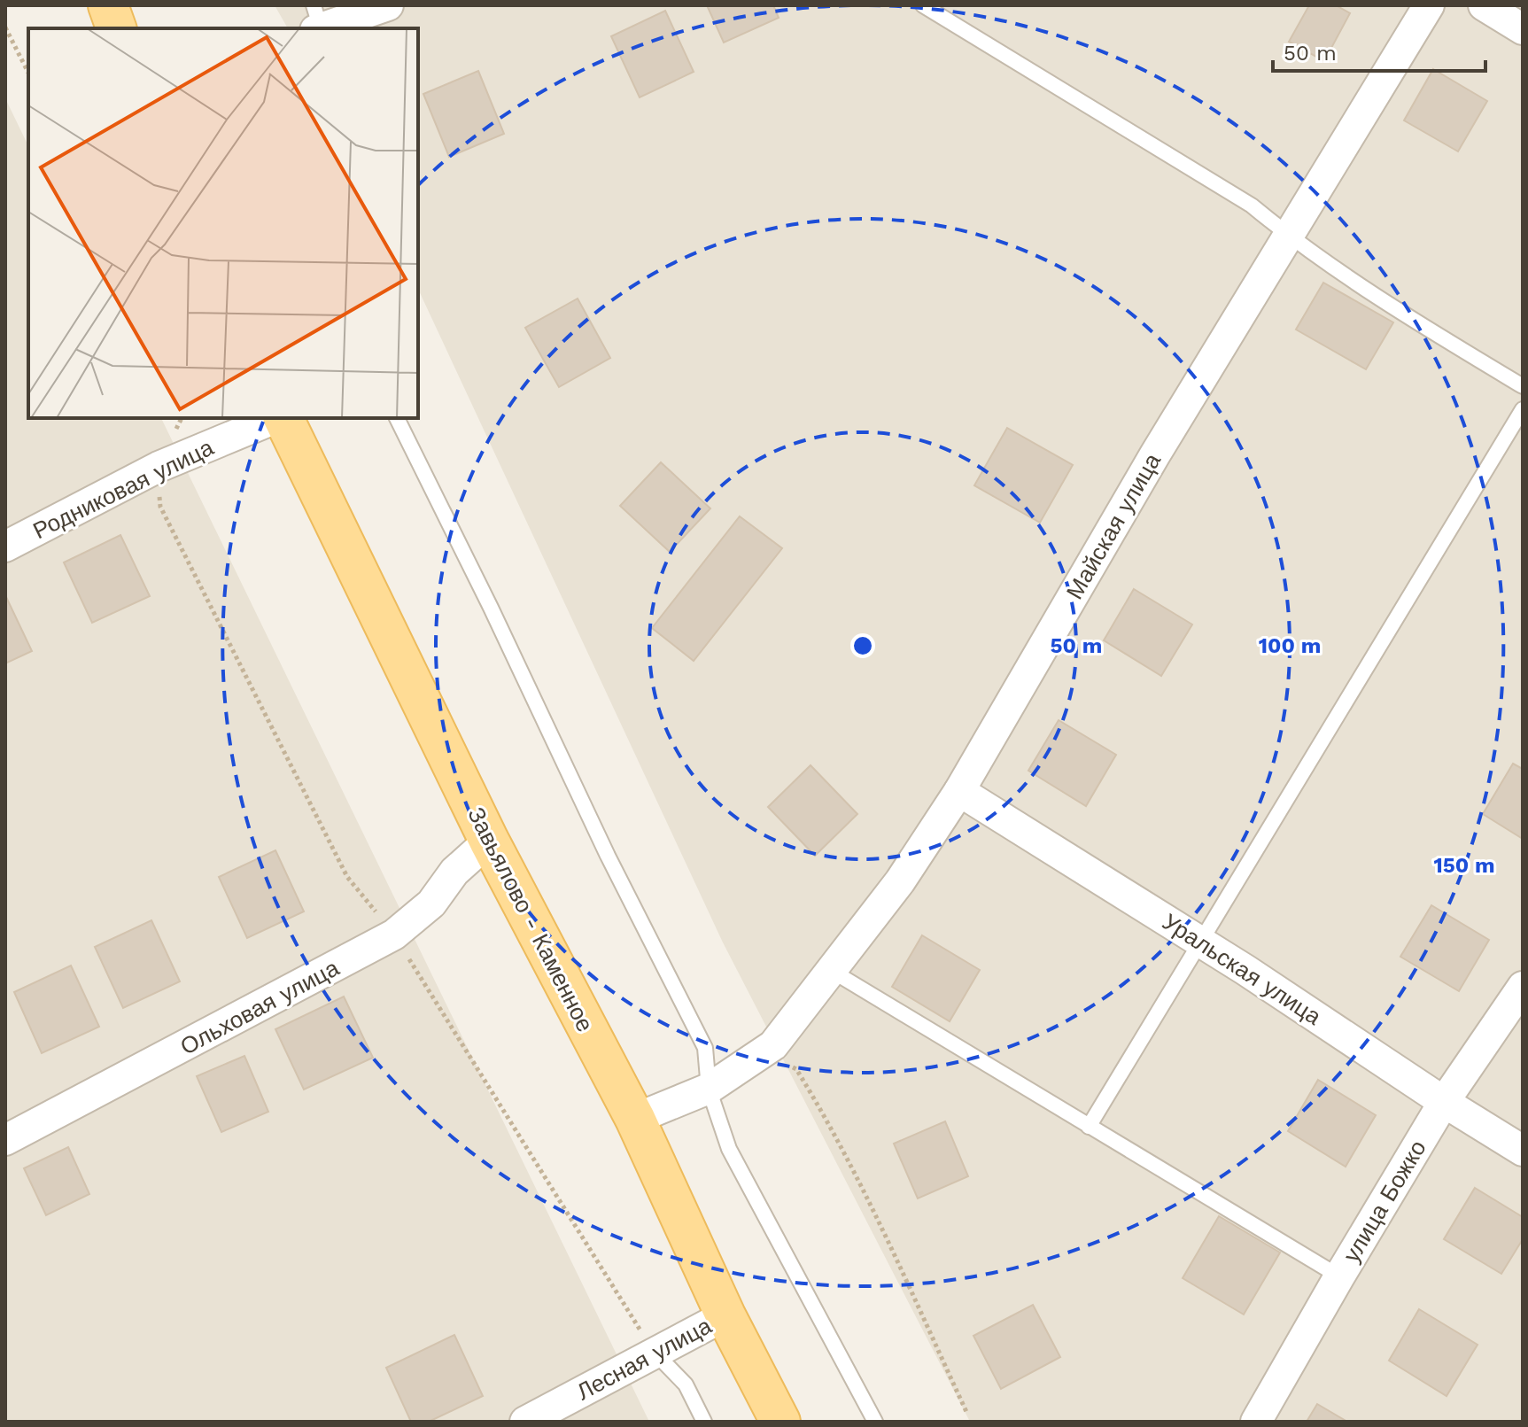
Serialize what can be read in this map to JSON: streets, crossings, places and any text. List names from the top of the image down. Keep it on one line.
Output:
{"streets":{"main road":["Завьялово - Каменное"],"street":["Родниковая улица","Майская улица","Уральская улица","Ольховая улица","улица Божко","Лесная улица"]},"crossings":[["Майская улица","Завьялово - Каменное"],["Майская улица","Уральская улица"],["Завьялово - Каменное","Ольховая улица"],["Завьялово - Каменное","Лесная улица"],["Уральская улица","улица Божко"]],"scale_bar":"50 m","rings":["50 m","100 m","150 m"]}
